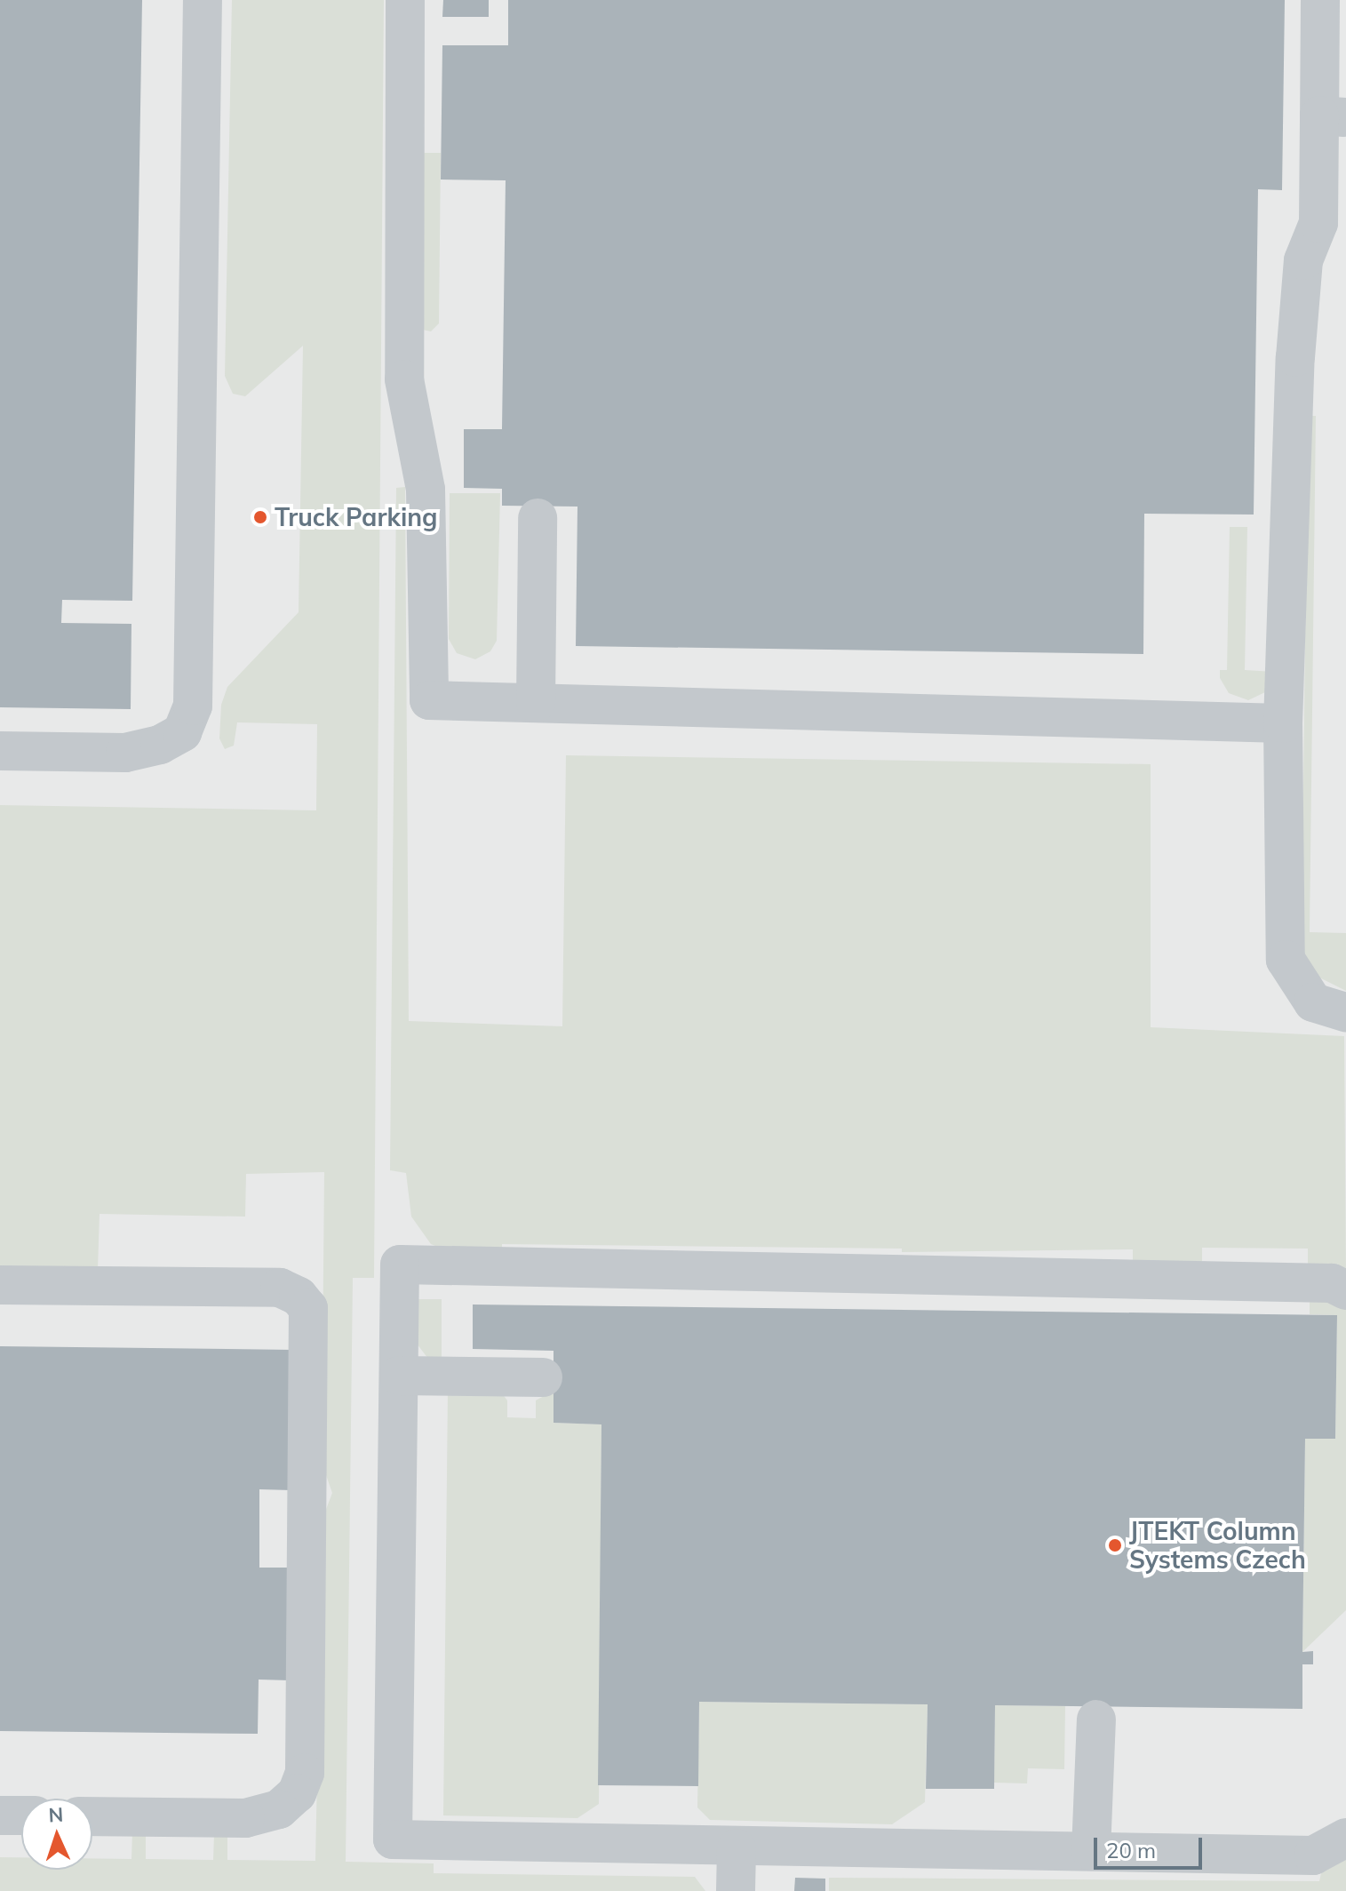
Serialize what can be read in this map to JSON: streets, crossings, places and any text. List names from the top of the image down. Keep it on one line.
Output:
{"places":["Truck Parking","JTEKT Column Systems Czech"],"scale_bar":"20 m","north":"top"}
